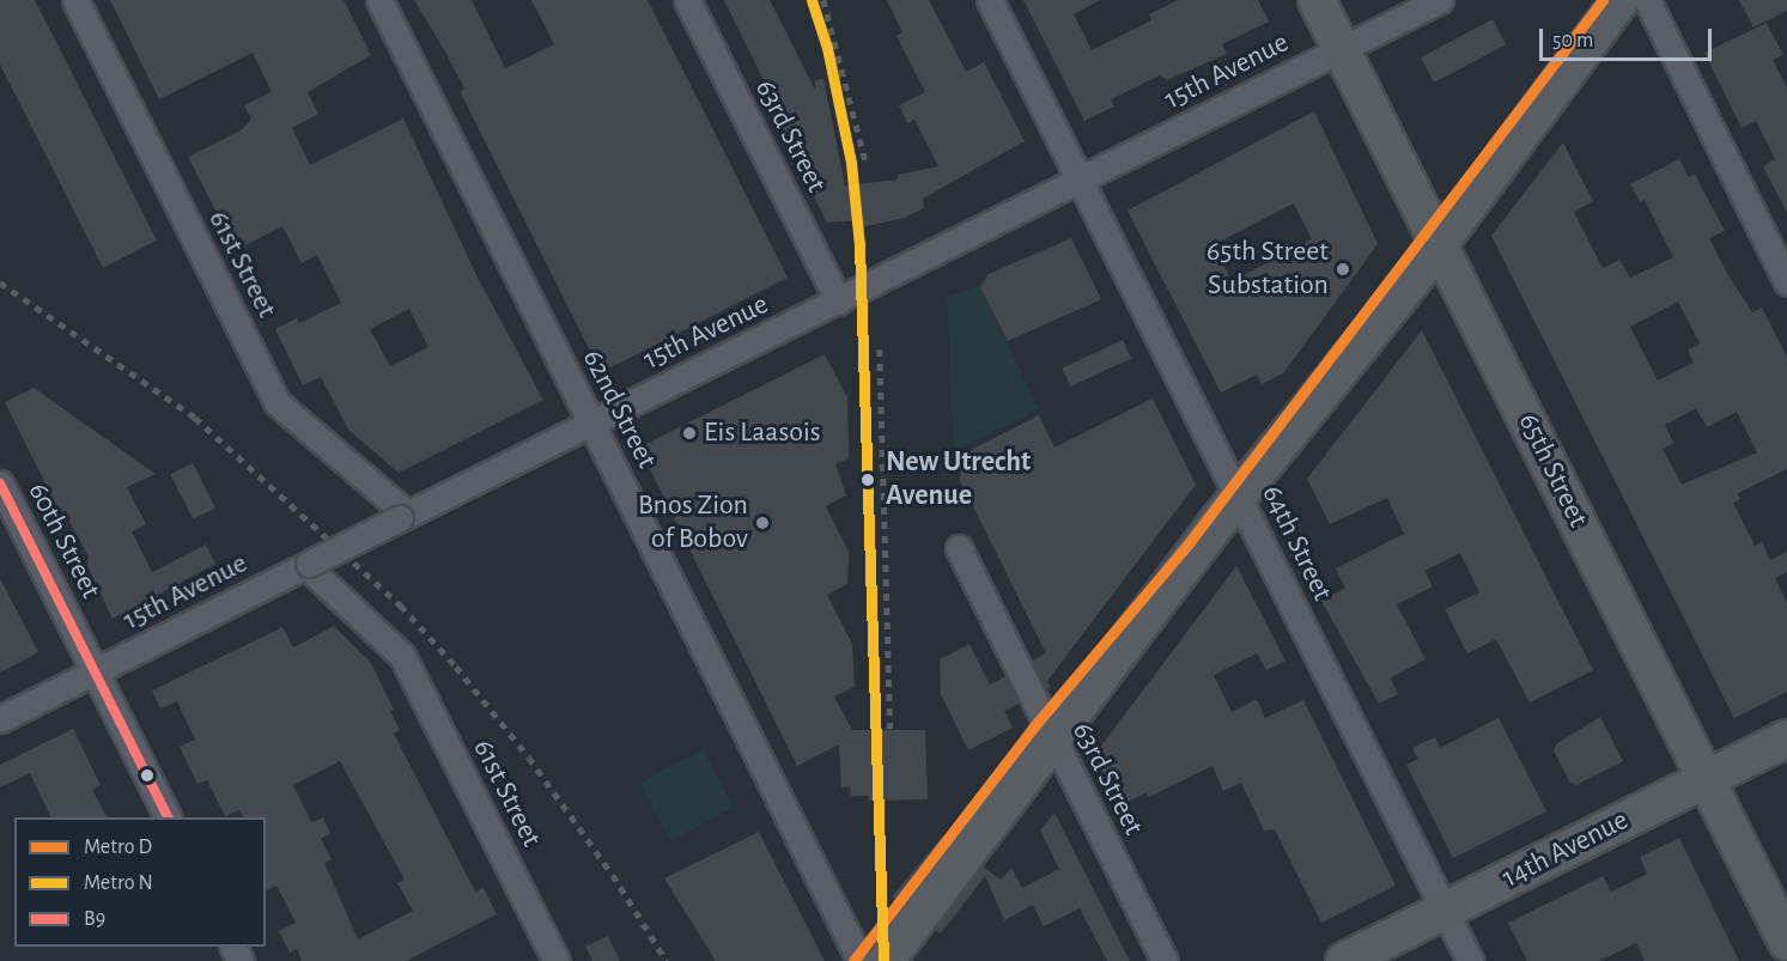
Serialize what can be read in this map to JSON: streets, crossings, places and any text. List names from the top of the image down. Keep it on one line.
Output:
{"streets":{"main road":["65th Street","14th Avenue"],"street":["15th Avenue","63rd Street","61st Street","62nd Street","60th Street","64th Street"]},"crossings":[["15th Avenue","63rd Street"],["15th Avenue","61st Street"],["15th Avenue","62nd Street"],["15th Avenue","65th Street"],["15th Avenue","60th Street"],["15th Avenue","64th Street"],["65th Street","14th Avenue"],["64th Street","14th Avenue"]],"places":["65th Street Substation","Eis Laasois","New Utrecht Avenue","Bnos Zion of Bobov"],"lines":["metro line D","metro line N","transit line B9"],"legend":["Metro D","Metro N","B9"],"scale_bar":"50 m"}
